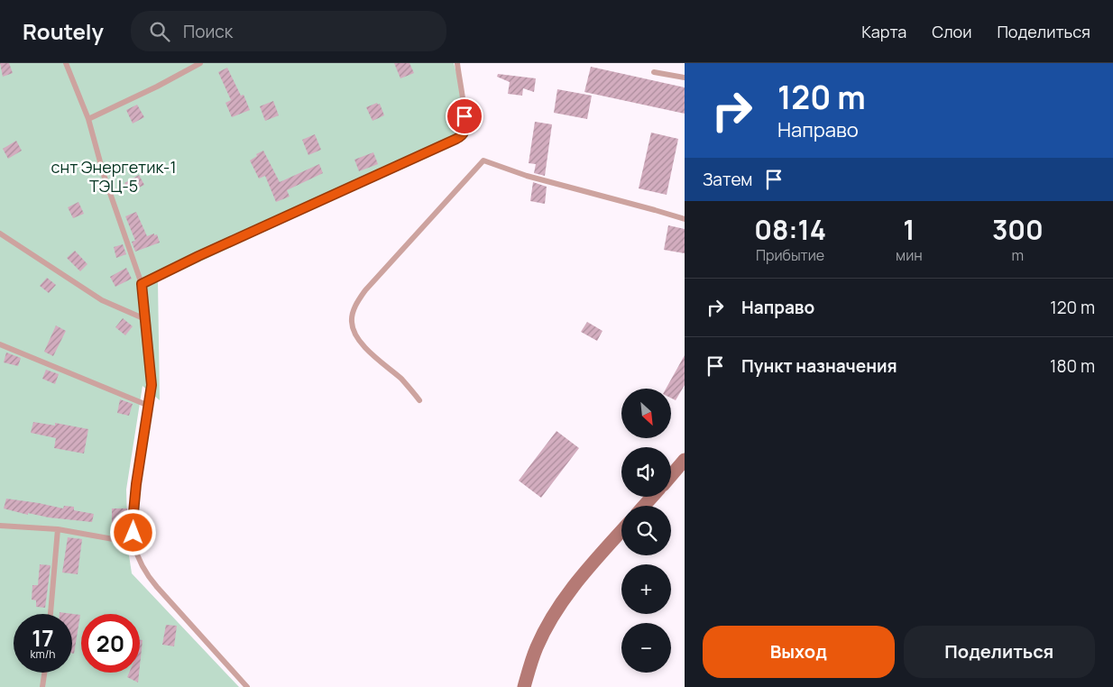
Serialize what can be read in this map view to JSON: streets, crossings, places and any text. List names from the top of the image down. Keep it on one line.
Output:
{"parks":["снт Энергетик-1 ТЭЦ-5"],"north":"bottom right","page":{"header":"Routely","search":"Поиск","nav":["Карта","Слои","Поделиться"],"turn":["120 m","Направо"],"then":"Затем","eta":["08:14","Прибытие","1","мин","300","m"],"list":[{"name":"Направо","value":"120 m"},{"name":"Пункт назначения","value":"180 m"}],"map_buttons":["+","−"],"speed":"17 km/h","limit":"20","buttons":["Выход","Поделиться"]}}
